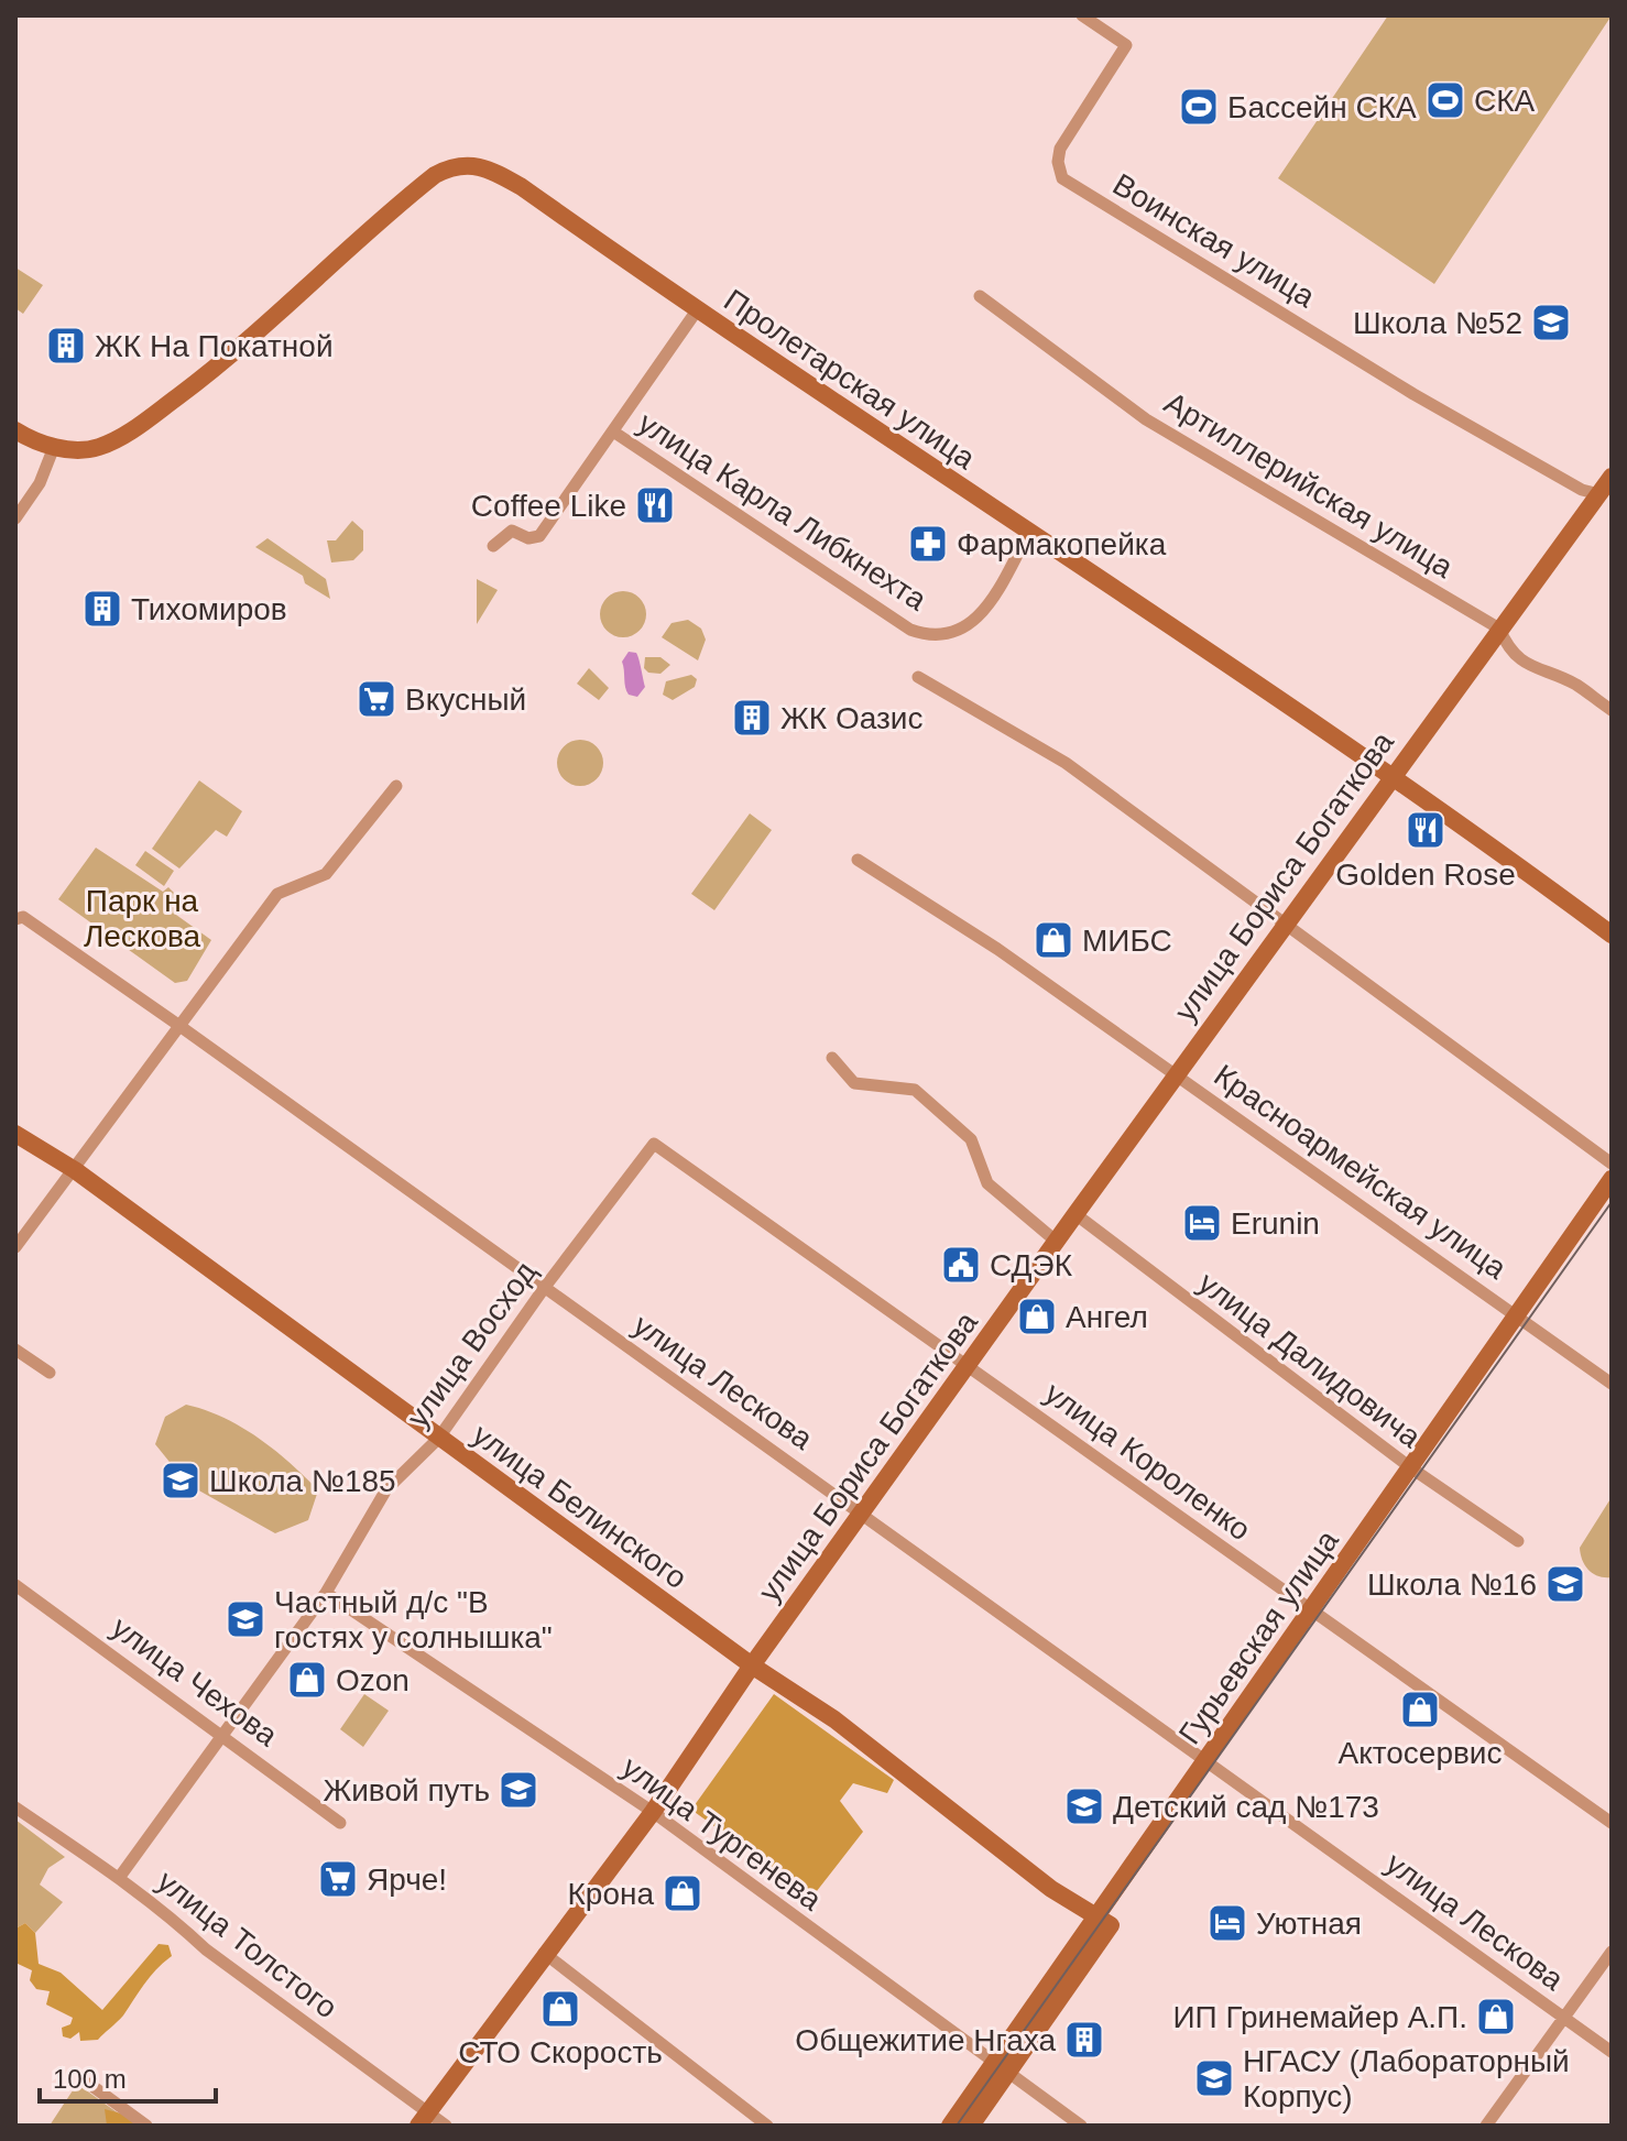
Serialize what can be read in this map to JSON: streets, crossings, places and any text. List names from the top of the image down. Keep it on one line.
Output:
{"streets":{"main road":["Пролетарская улица","улица Бориса Богаткова","улица Белинского","Гурьевская улица"],"street":["Воинская улица","Артиллерийская улица","улица Карла Либкнехта","Красноармейская улица","улица Восход","улица Далидовича","улица Лескова","улица Короленко","улица Чехова","улица Тургенева","улица Толстого"]},"crossings":[["Воинская улица","улица Бориса Богаткова"],["Пролетарская улица","улица Карла Либкнехта"],["Пролетарская улица","улица Бориса Богаткова"],["Артиллерийская улица","улица Бориса Богаткова"],["улица Бориса Богаткова","Красноармейская улица"],["улица Бориса Богаткова","улица Далидовича"],["улица Бориса Богаткова","улица Лескова"],["улица Бориса Богаткова","улица Короленко"],["улица Бориса Богаткова","улица Белинского"],["улица Бориса Богаткова","улица Тургенева"],["улица Бориса Богаткова","улица Толстого"],["Красноармейская улица","Гурьевская улица"],["улица Восход","улица Лескова"],["улица Восход","улица Короленко"],["улица Восход","улица Белинского"],["улица Восход","улица Чехова"],["улица Восход","улица Тургенева"],["улица Восход","улица Толстого"],["улица Далидовича","Гурьевская улица"],["улица Лескова","Гурьевская улица"],["улица Короленко","Гурьевская улица"],["улица Белинского","Гурьевская улица"],["Гурьевская улица","улица Тургенева"]],"parks":["Парк на Лескова"],"places":{"sports":["СКА","Бассейн СКА"],"school or university":["Школа №52","Школа №185","Школа №16","Частный д/c \"В гостях у солнышка\"","Живой путь","Детский сад №173","НГАСУ (Лабораторный Корпус)"],"building":["ЖК На Покатной","Тихомиров","ЖК Оазис","Общежитие Нгаха"],"restaurant":["Coffee Like","Golden Rose"],"pharmacy":["Фармакопейка"],"supermarket":["Вкусный","Ярче!"],"shop":["МИБС","Ангел","Ozon","Актосервис","Крона","СТО Скорость","ИП Гринемайер А.П."],"hotel":["Erunin","Уютная"],"public building":["СДЭК"]},"scale_bar":"100 m"}
